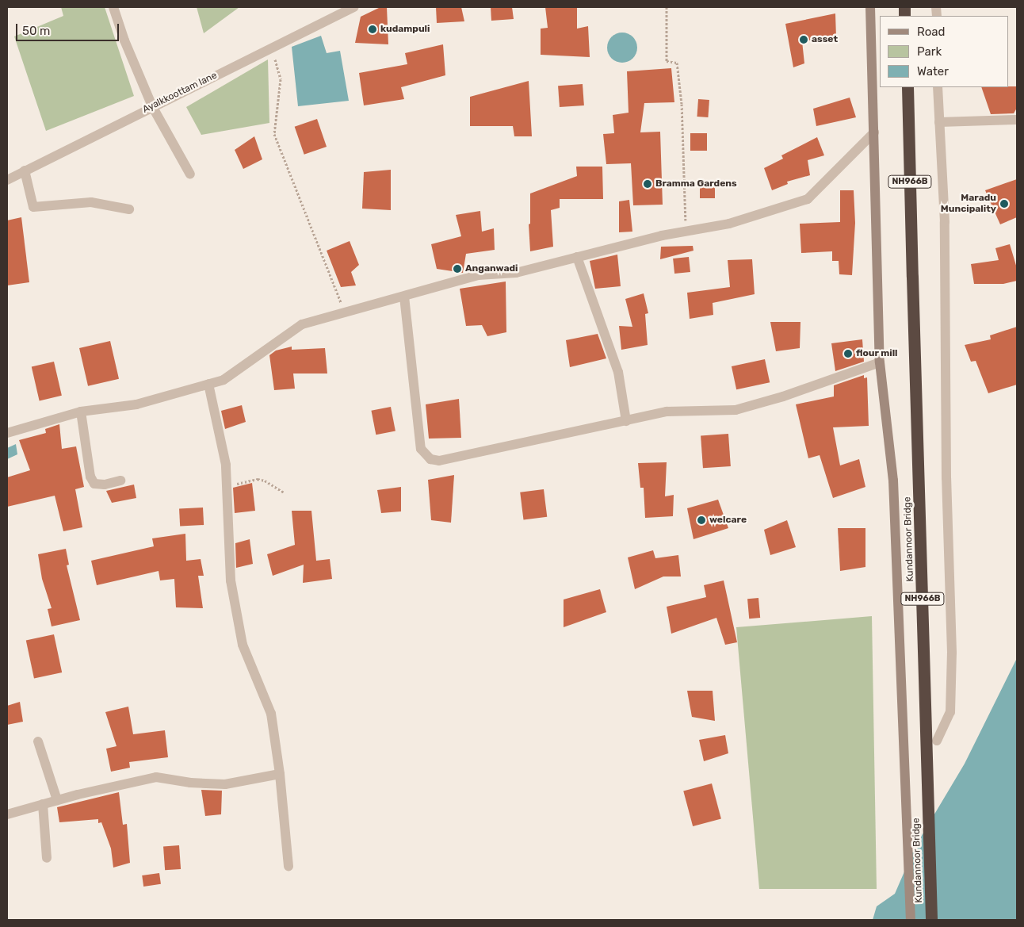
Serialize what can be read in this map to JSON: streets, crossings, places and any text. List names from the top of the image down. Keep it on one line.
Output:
{"streets":{"highway":["NH966B","Kundannoor Bridge"],"street":["Ayalkkoottam lane"]},"places":["kudampuli","asset","Bramma Gardens","Maradu Muncipality","Anganwadi","flour mill","welcare"],"legend":["Road","Park","Water"],"scale_bar":"50 m"}
